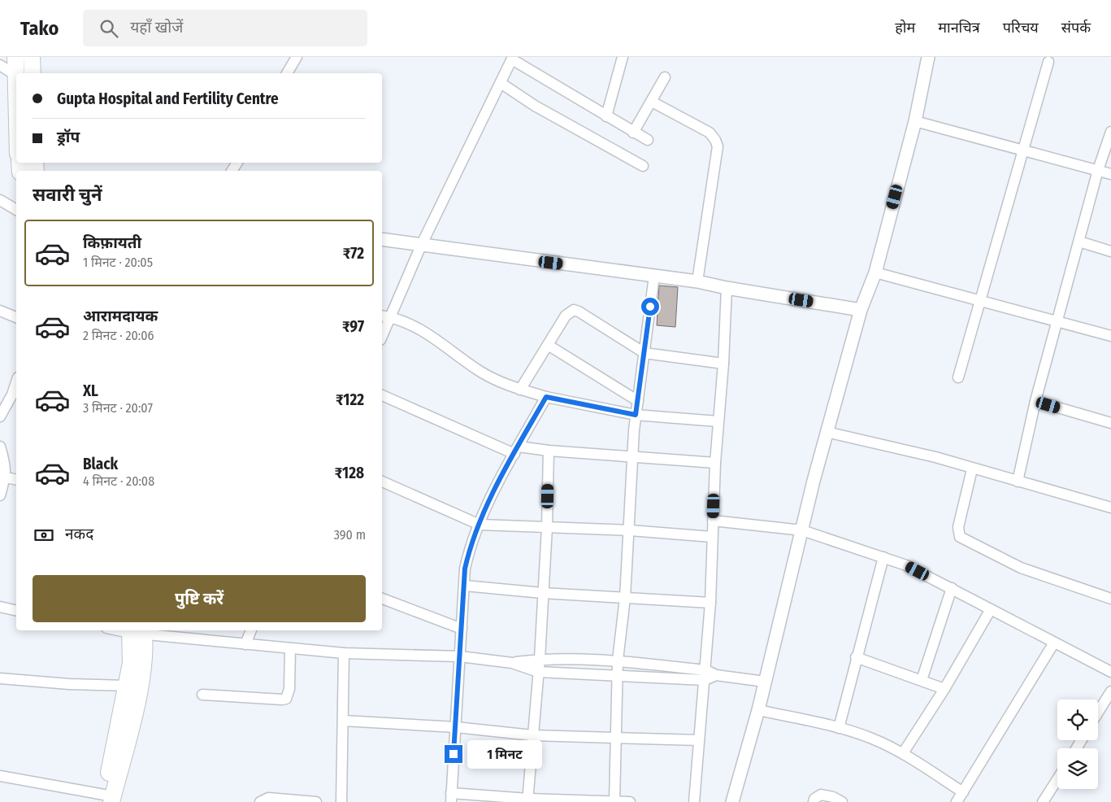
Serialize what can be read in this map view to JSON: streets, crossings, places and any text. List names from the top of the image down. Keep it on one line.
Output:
{"page":{"header":"Tako","search":"यहाँ खोजें","nav":["होम","मानचित्र","परिचय","संपर्क"],"banner":["Gupta Hospital and Fertility Centre","ड्रॉप"],"heading":"सवारी चुनें","list":[{"name":"किफ़ायती","note":"1 मिनट · 20:05","value":"₹72"},{"name":"आरामदायक","note":"2 मिनट · 20:06","value":"₹97"},{"name":"XL","note":"3 मिनट · 20:07","value":"₹122"},{"name":"Black","note":"4 मिनट · 20:08","value":"₹128"}],"pay":["नकद","390 m"],"buttons":"पुष्टि करें","bubble":"1 मिनट"}}
